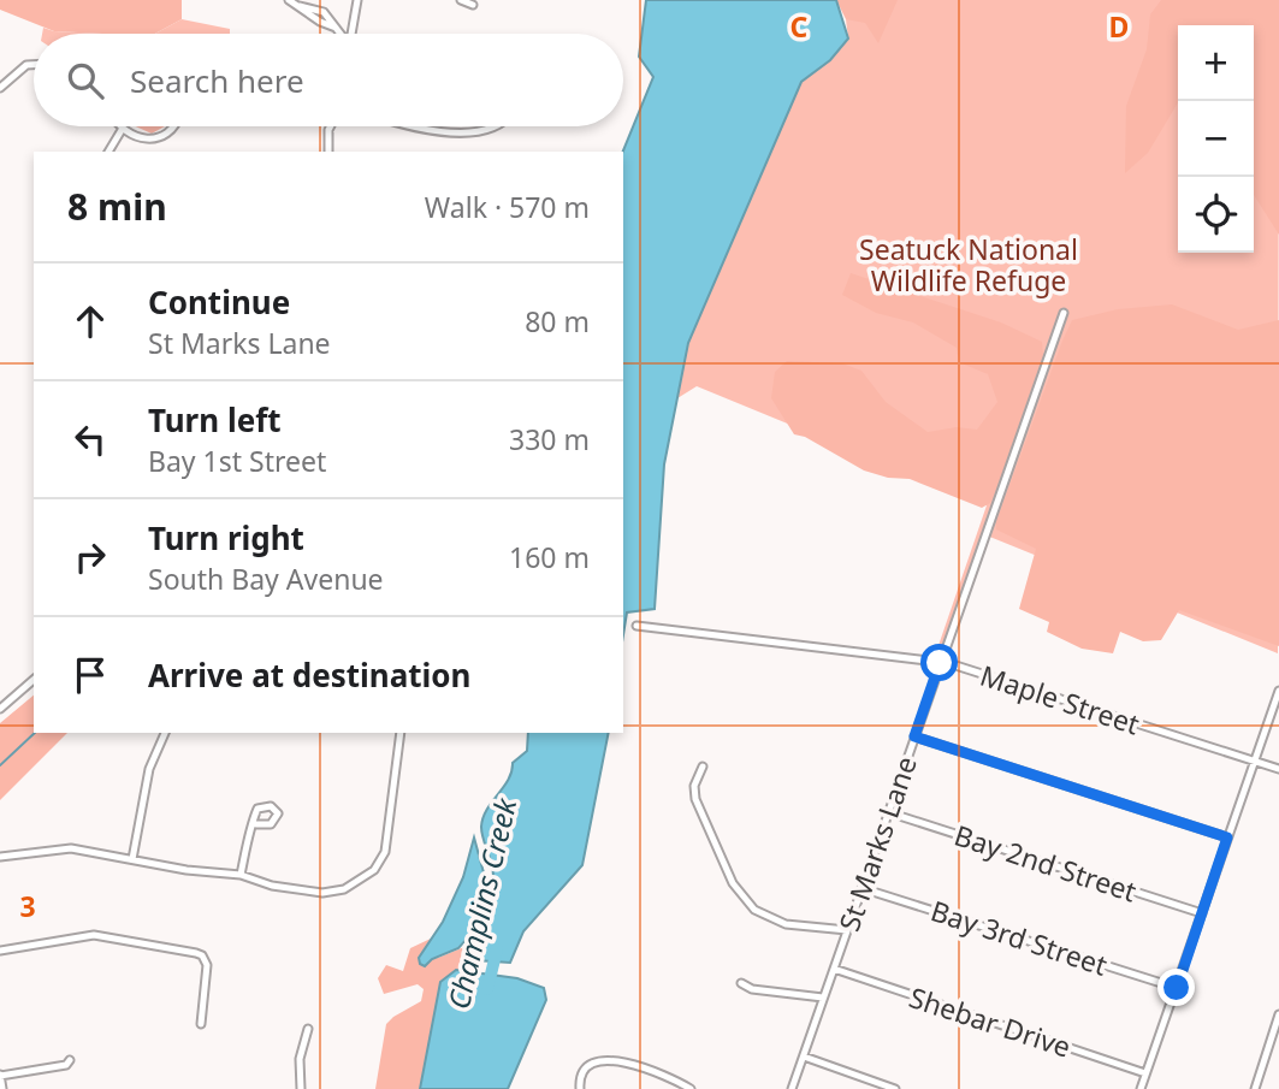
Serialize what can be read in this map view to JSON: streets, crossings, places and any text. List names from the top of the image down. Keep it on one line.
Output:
{"streets":{"street":["Maple Street","St Marks Lane","Bay 2nd Street","Bay 3rd Street","Shebar Drive"]},"crossings":[["Maple Street","St Marks Lane"],["St Marks Lane","Bay 2nd Street"],["St Marks Lane","Bay 3rd Street"],["St Marks Lane","Shebar Drive"]],"water":["Champlins Creek"],"parks":["Seatuck National Wildlife Refuge"],"page":{"map_buttons":["+","−"],"search":"Search here","heading":["8 min","Walk · 570 m"],"list":[["Continue","St Marks Lane","80 m"],["Turn left","Bay 1st Street","330 m"],["Turn right","South Bay Avenue","160 m"],"Arrive at destination"]},"grid":{"columns":["C","D"],"rows":["3"]}}
